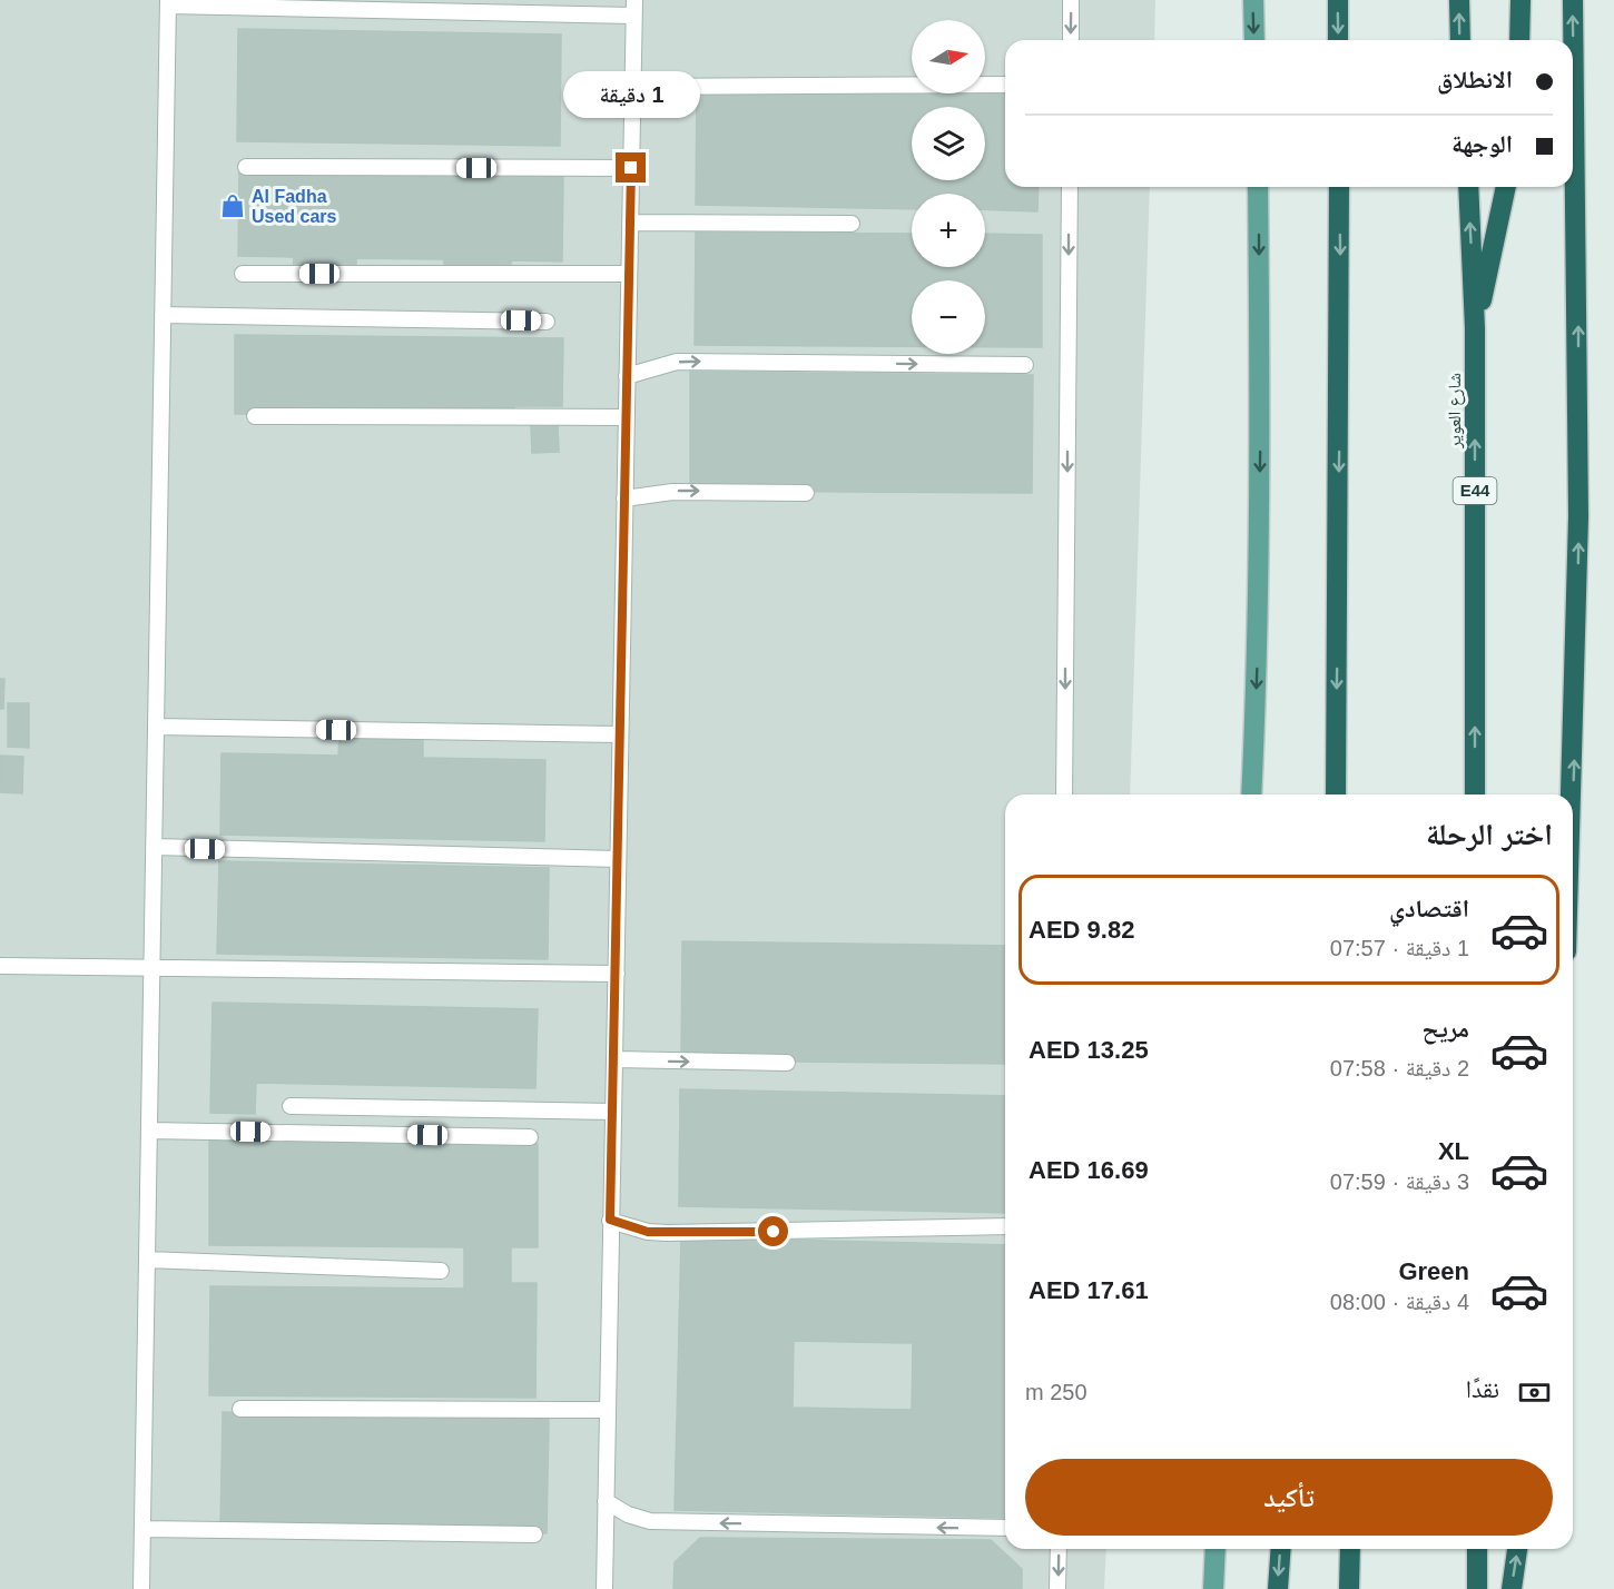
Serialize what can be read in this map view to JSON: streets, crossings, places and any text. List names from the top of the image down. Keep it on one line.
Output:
{"streets":{"highway":["شارع العوير","E44"]},"places":{"shop":["Al Fadha Used cars"]},"north":"right","page":{"map_buttons":["+","−"],"banner":["الانطلاق","الوجهة"],"bubble":"1 دقيقة","heading":"اختر الرحلة","list":[{"name":"اقتصادي","note":"1 دقيقة · 07:57","value":"AED 9.82"},{"name":"مريح","note":"2 دقيقة · 07:58","value":"AED 13.25"},{"name":"XL","note":"3 دقيقة · 07:59","value":"AED 16.69"},{"name":"Green","note":"4 دقيقة · 08:00","value":"AED 17.61"}],"pay":["نقدًا","250 m"],"buttons":"تأكيد"}}
